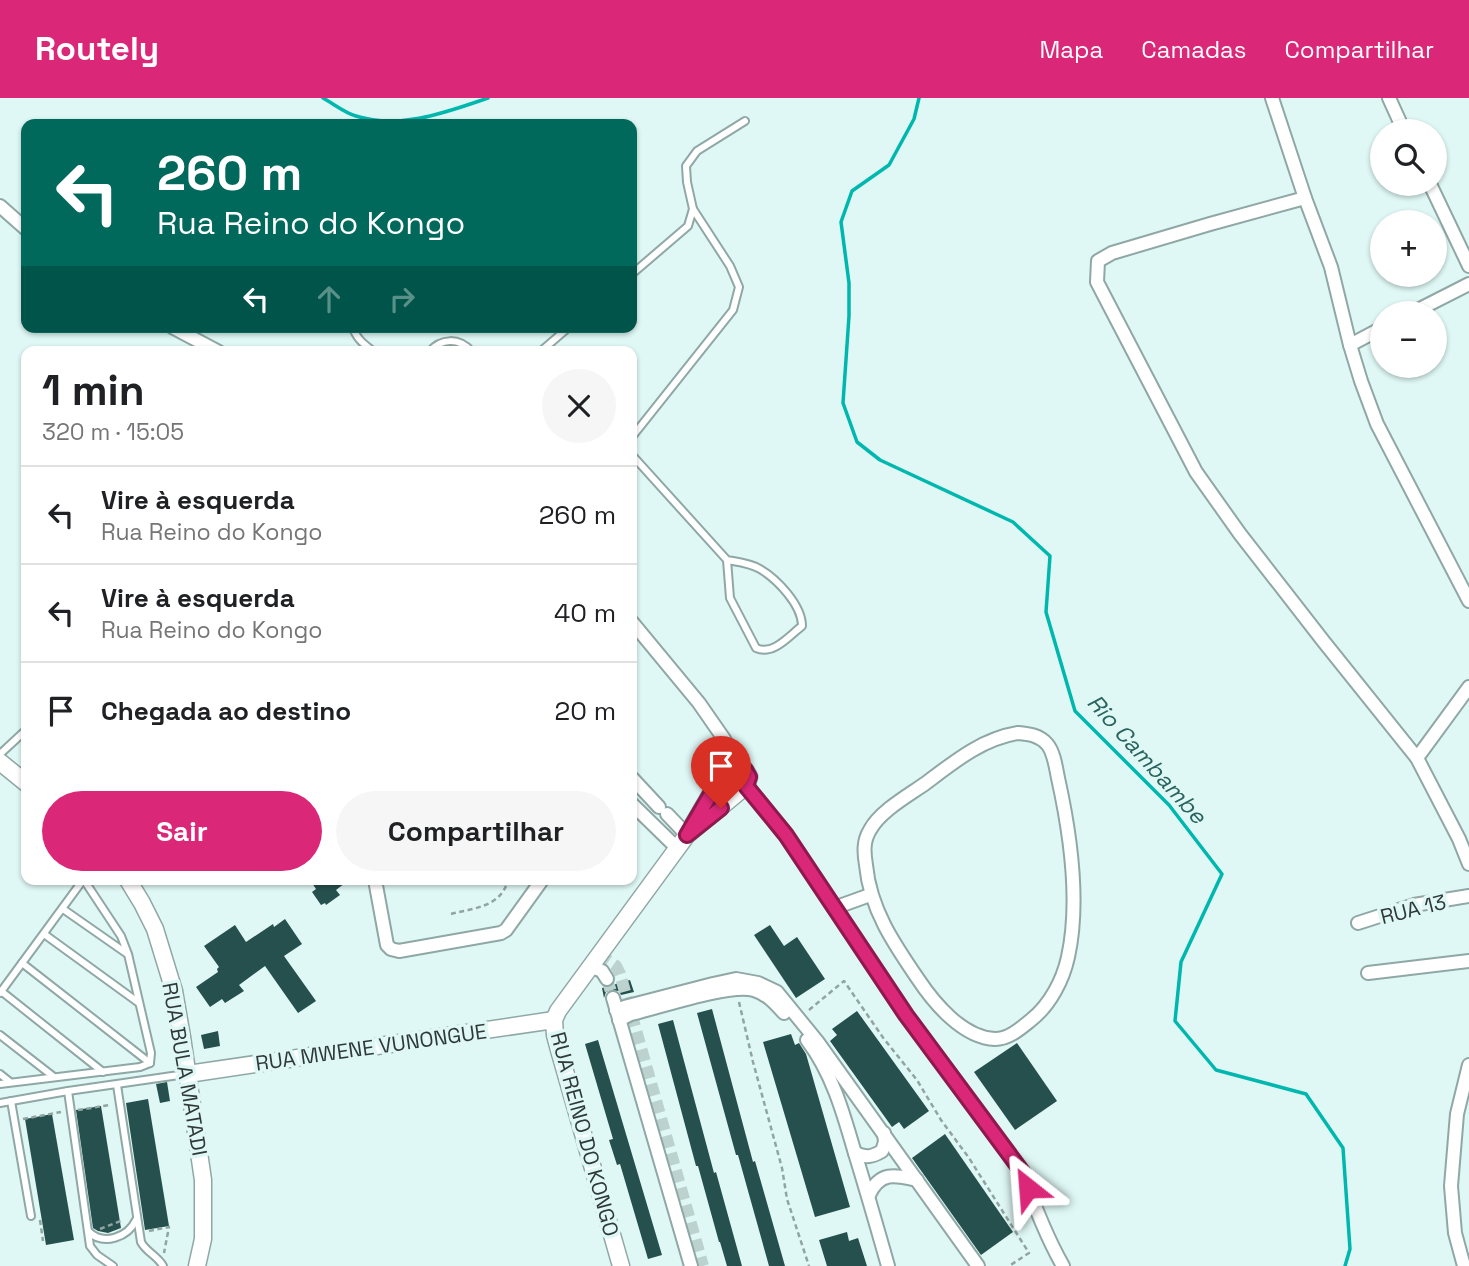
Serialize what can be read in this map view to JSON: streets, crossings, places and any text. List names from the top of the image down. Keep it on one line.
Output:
{"streets":{"street":["RUA 13","RUA MWENE VUNONGUE","RUA BULA MATADI","RUA REINO DO KONGO"]},"crossings":[["RUA MWENE VUNONGUE","RUA BULA MATADI"],["RUA MWENE VUNONGUE","RUA REINO DO KONGO"]],"water":["Rio Cambambe"],"page":{"header":"Routely","nav":["Mapa","Camadas","Compartilhar"],"map_buttons":["+","−"],"turn":["260 m","Rua Reino do Kongo"],"heading":["1 min","320 m · 15:05"],"list":[{"name":"Vire à esquerda","note":"Rua Reino do Kongo","value":"260 m"},{"name":"Vire à esquerda","note":"Rua Reino do Kongo","value":"40 m"},{"name":"Chegada ao destino","value":"20 m"}],"buttons":["Sair","Compartilhar"]}}
